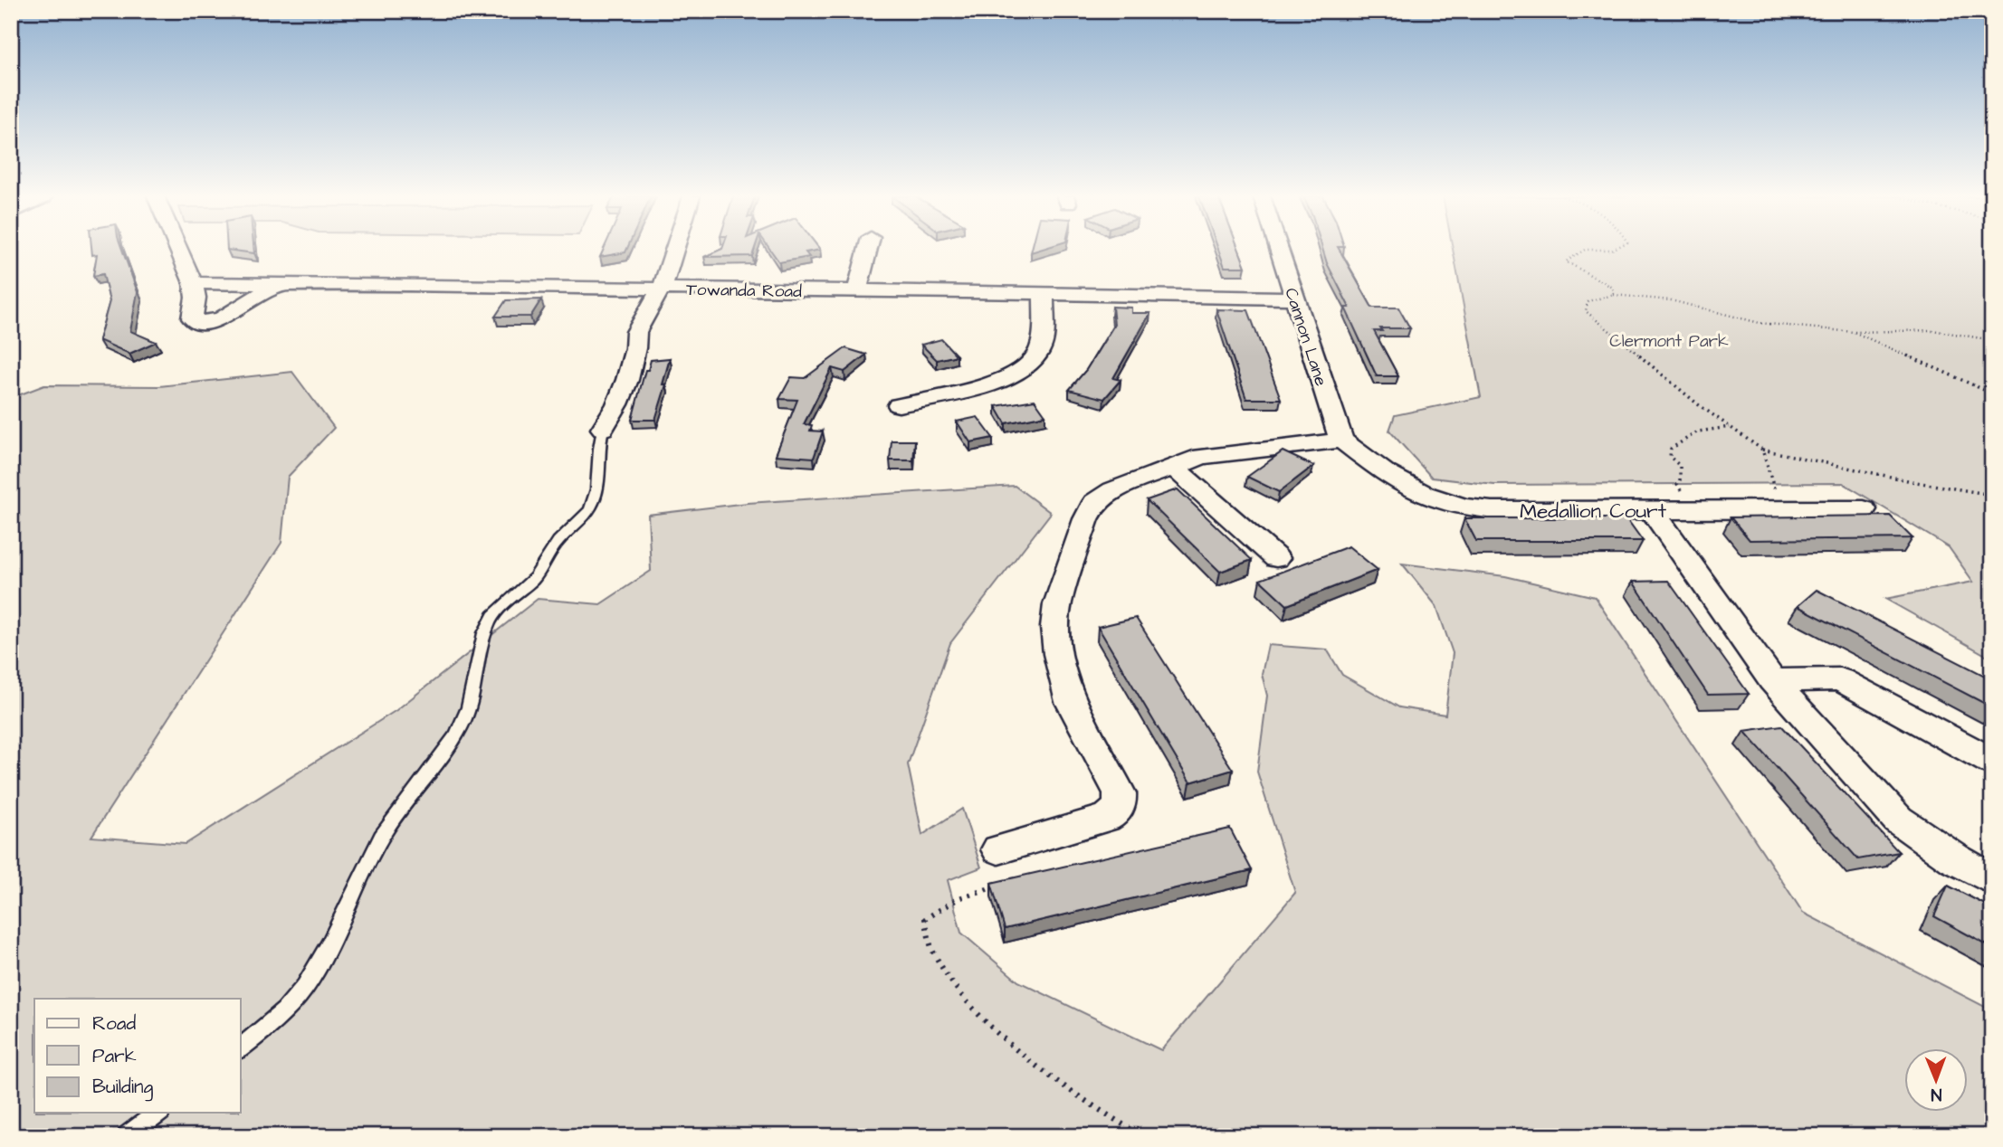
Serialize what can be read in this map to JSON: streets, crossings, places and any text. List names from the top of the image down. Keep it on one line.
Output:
{"streets":{"street":["Towanda Road","Cannon Lane","Medallion Court"]},"crossings":[["Towanda Road","Cannon Lane"],["Cannon Lane","Medallion Court"]],"parks":["Clermont Park"],"legend":["Road","Park","Building"],"north":"bottom"}
